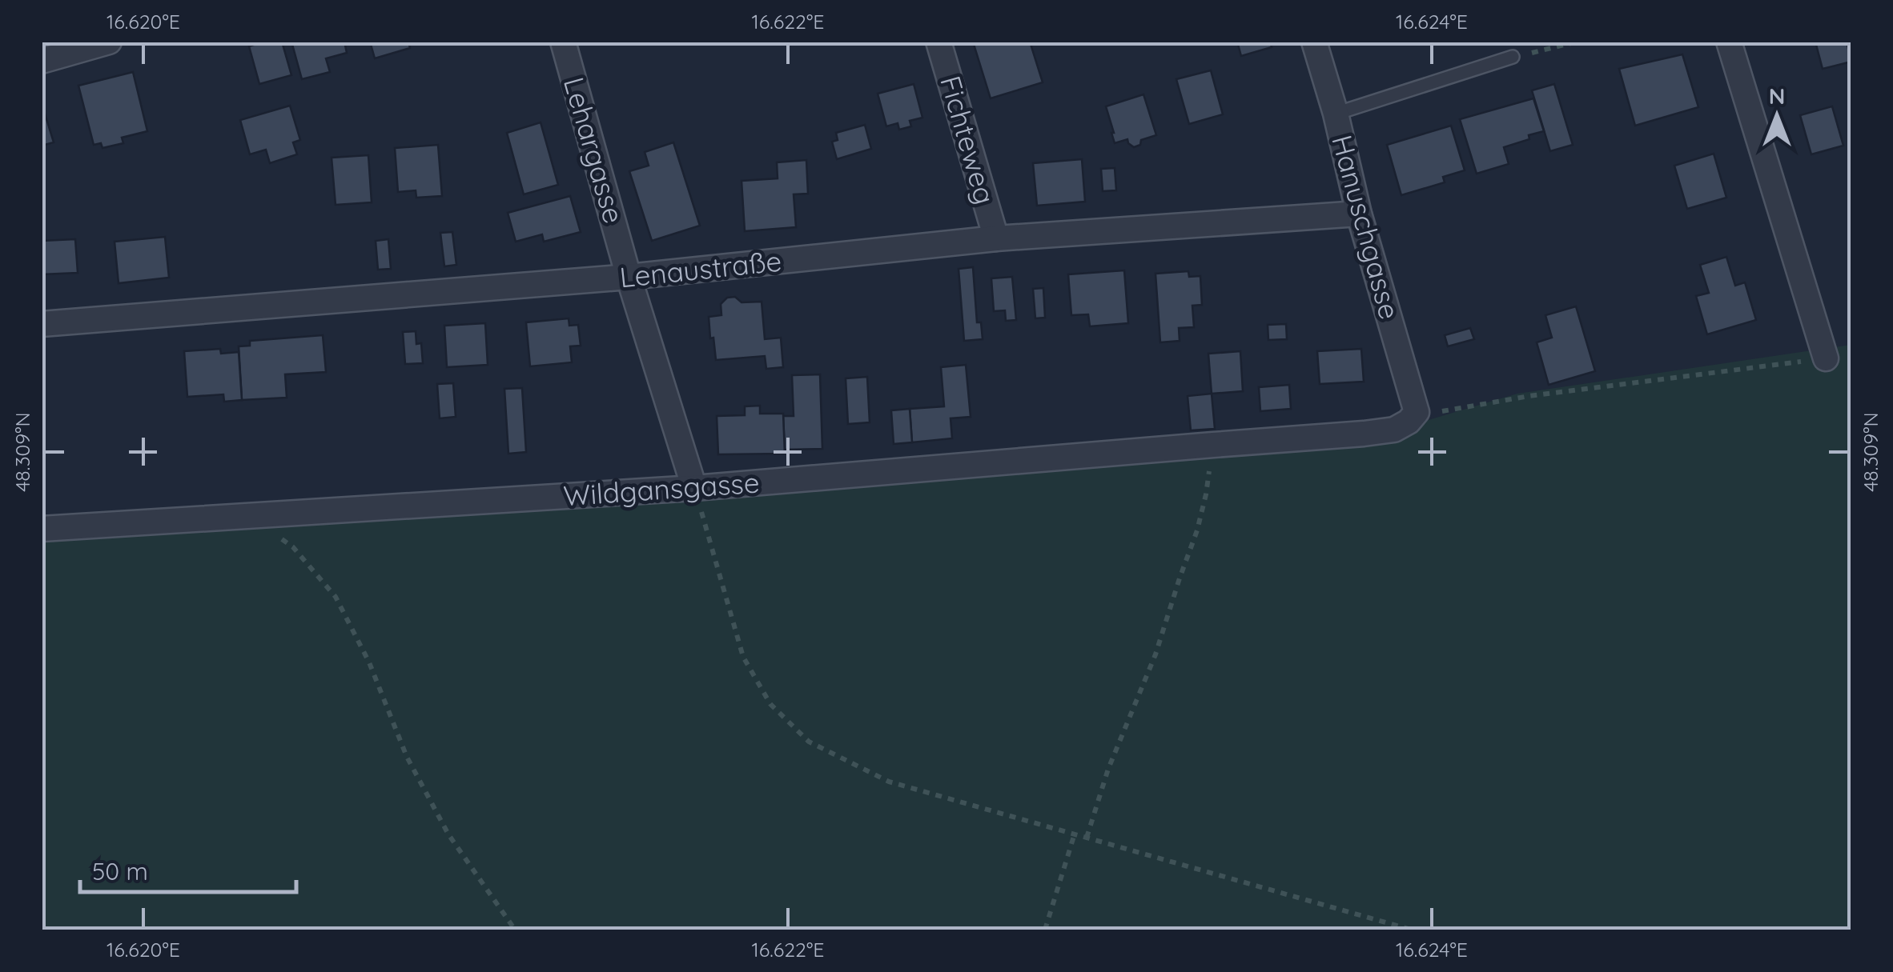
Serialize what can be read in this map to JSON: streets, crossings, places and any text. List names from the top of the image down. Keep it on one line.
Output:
{"streets":{"street":["Fichteweg","Lehargasse","Hanuschgasse","Lenaustraße","Wildgansgasse"]},"crossings":[["Fichteweg","Lenaustraße"],["Lehargasse","Lenaustraße"],["Lehargasse","Wildgansgasse"],["Hanuschgasse","Lenaustraße"],["Hanuschgasse","Wildgansgasse"]],"scale_bar":"50 m","north":"top","coordinates":["16.620°E","16.622°E","16.624°E","48.309°N"]}
